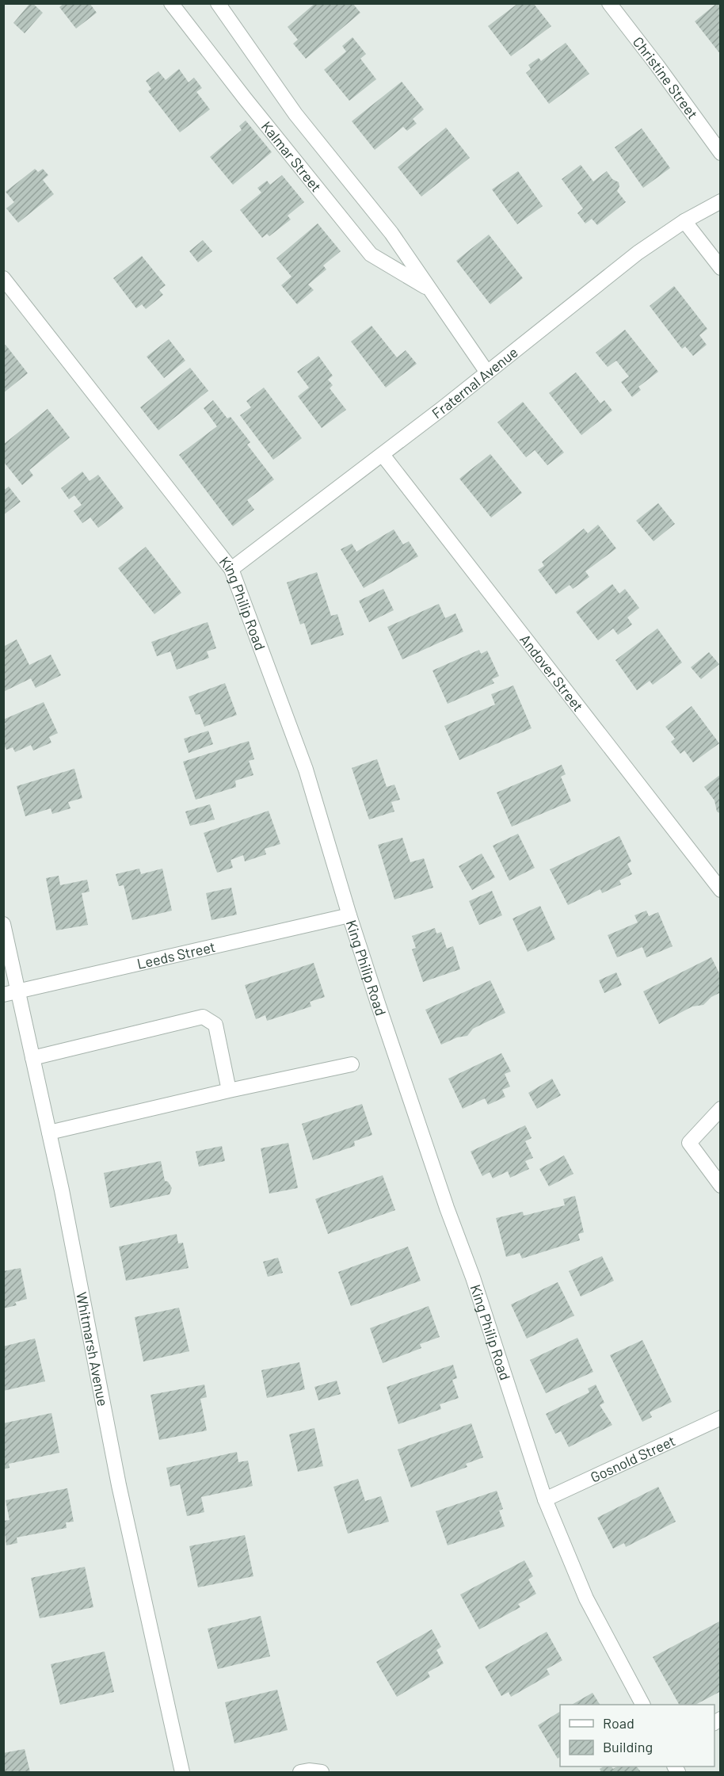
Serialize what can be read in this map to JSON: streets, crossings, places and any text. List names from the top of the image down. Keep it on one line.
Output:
{"streets":{"street":["Christine Street","Kalmar Street","Fraternal Avenue","King Philip Road","Andover Street","Leeds Street","Whitmarsh Avenue","Gosnold Street"]},"crossings":[["Kalmar Street","Fraternal Avenue"],["Fraternal Avenue","King Philip Road"],["Fraternal Avenue","Andover Street"],["King Philip Road","Leeds Street"],["King Philip Road","Gosnold Street"],["Leeds Street","Whitmarsh Avenue"]],"legend":["Road","Building"]}
